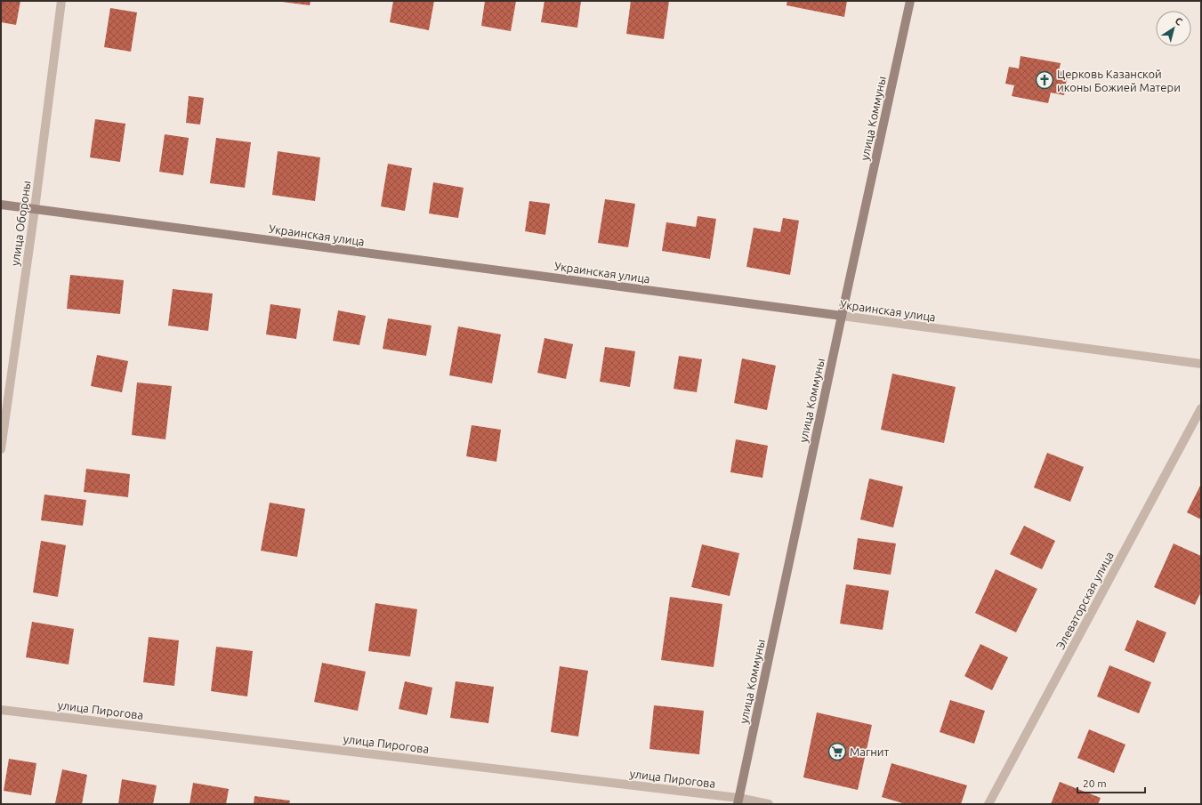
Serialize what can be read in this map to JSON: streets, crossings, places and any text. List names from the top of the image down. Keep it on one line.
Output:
{"streets":{"street":["улица Коммуны","улица Обороны","Украинская улица","Элеваторская улица","улица Пирогова"]},"crossings":[["улица Коммуны","Украинская улица"],["улица Коммуны","улица Пирогова"],["улица Обороны","Украинская улица"]],"places":{"church":["Церковь Казанской иконы Божией Матери"],"supermarket":["Магнит"]},"scale_bar":"20 m","north":"top right"}
